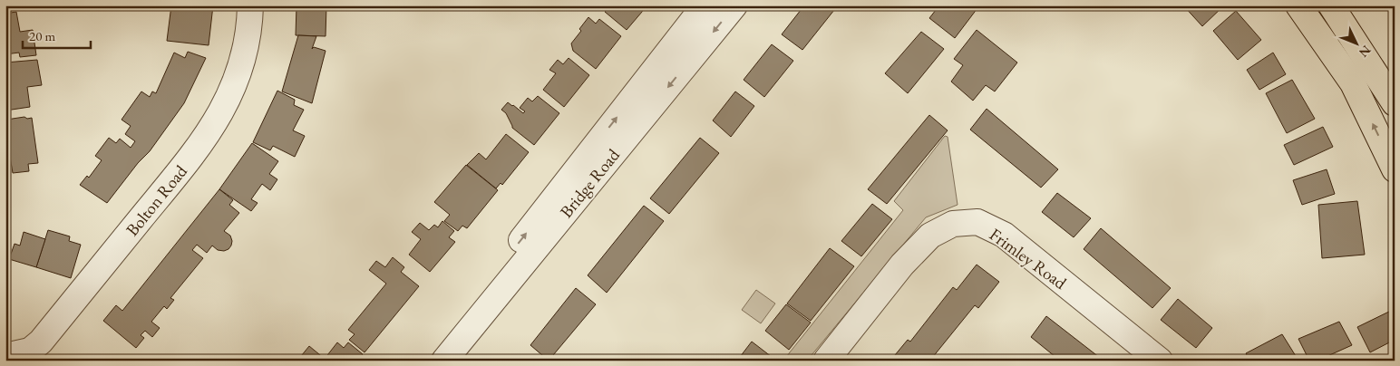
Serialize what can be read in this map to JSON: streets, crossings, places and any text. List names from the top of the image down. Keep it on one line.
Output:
{"streets":{"street":["Bridge Road","Bolton Road","Frimley Road"]},"scale_bar":"20 m","north":"bottom right"}
